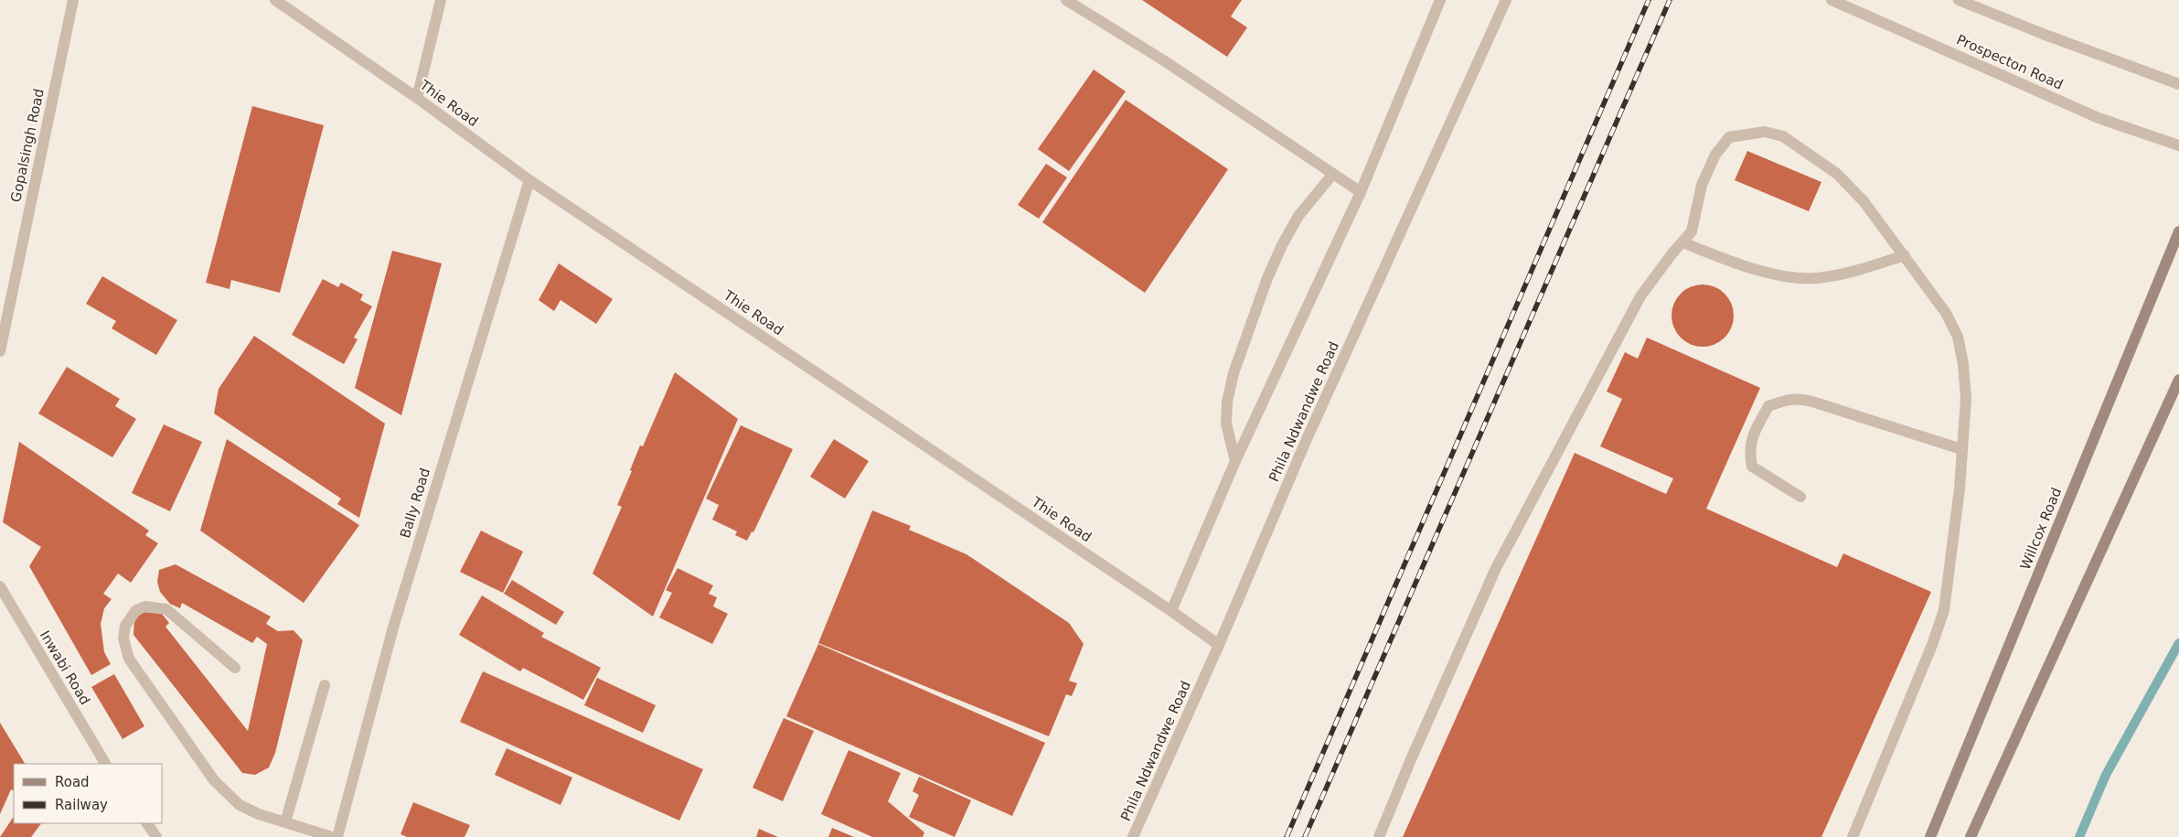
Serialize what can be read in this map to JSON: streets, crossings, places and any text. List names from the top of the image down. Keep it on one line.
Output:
{"streets":{"main road":["Willcox Road"],"street":["Prospecton Road","Thie Road","Gopalsingh Road","Phila Ndwandwe Road","Bally Road","Inwabi Road"]},"crossings":[["Thie Road","Phila Ndwandwe Road"],["Thie Road","Bally Road"]],"legend":["Road","Railway"]}
